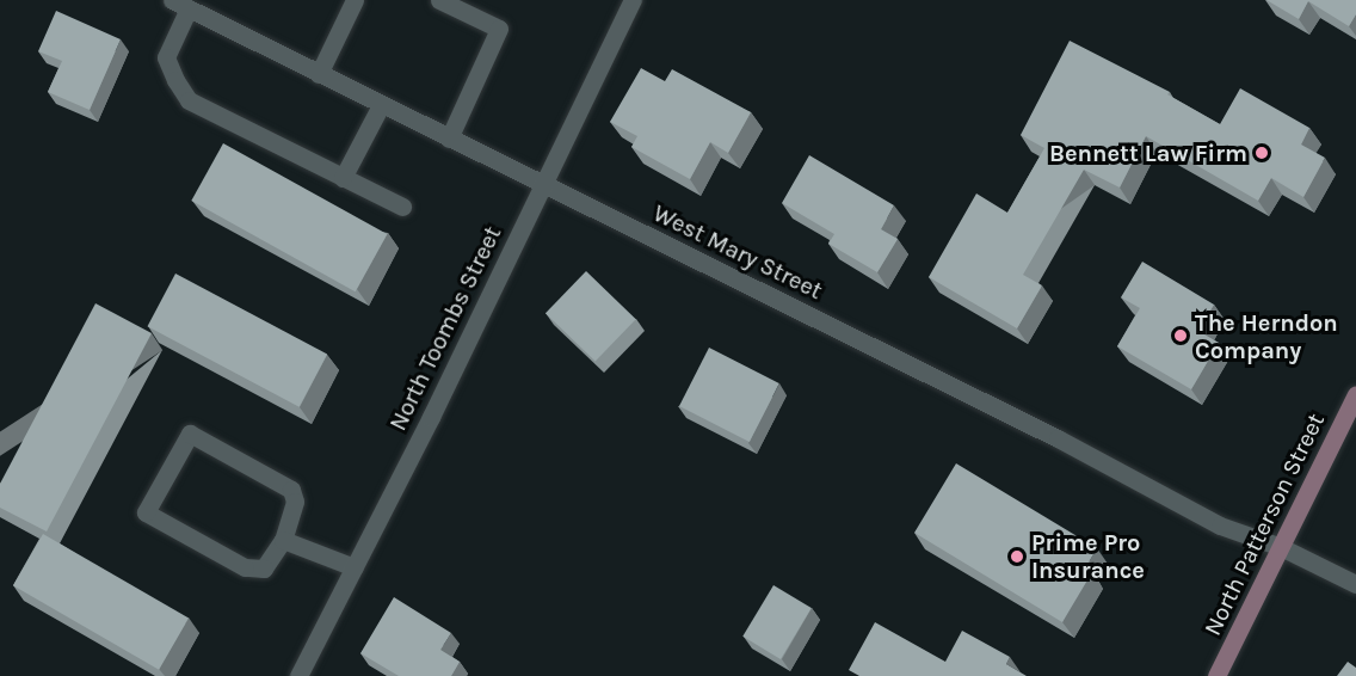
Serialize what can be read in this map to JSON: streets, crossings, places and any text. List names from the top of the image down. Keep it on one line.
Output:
{"streets":{"main road":["North Patterson Street"],"street":["West Mary Street","North Toombs Street"]},"crossings":[["West Mary Street","North Toombs Street"],["West Mary Street","North Patterson Street"]],"places":["Bennett Law Firm","The Herndon Company","Prime Pro Insurance"]}
